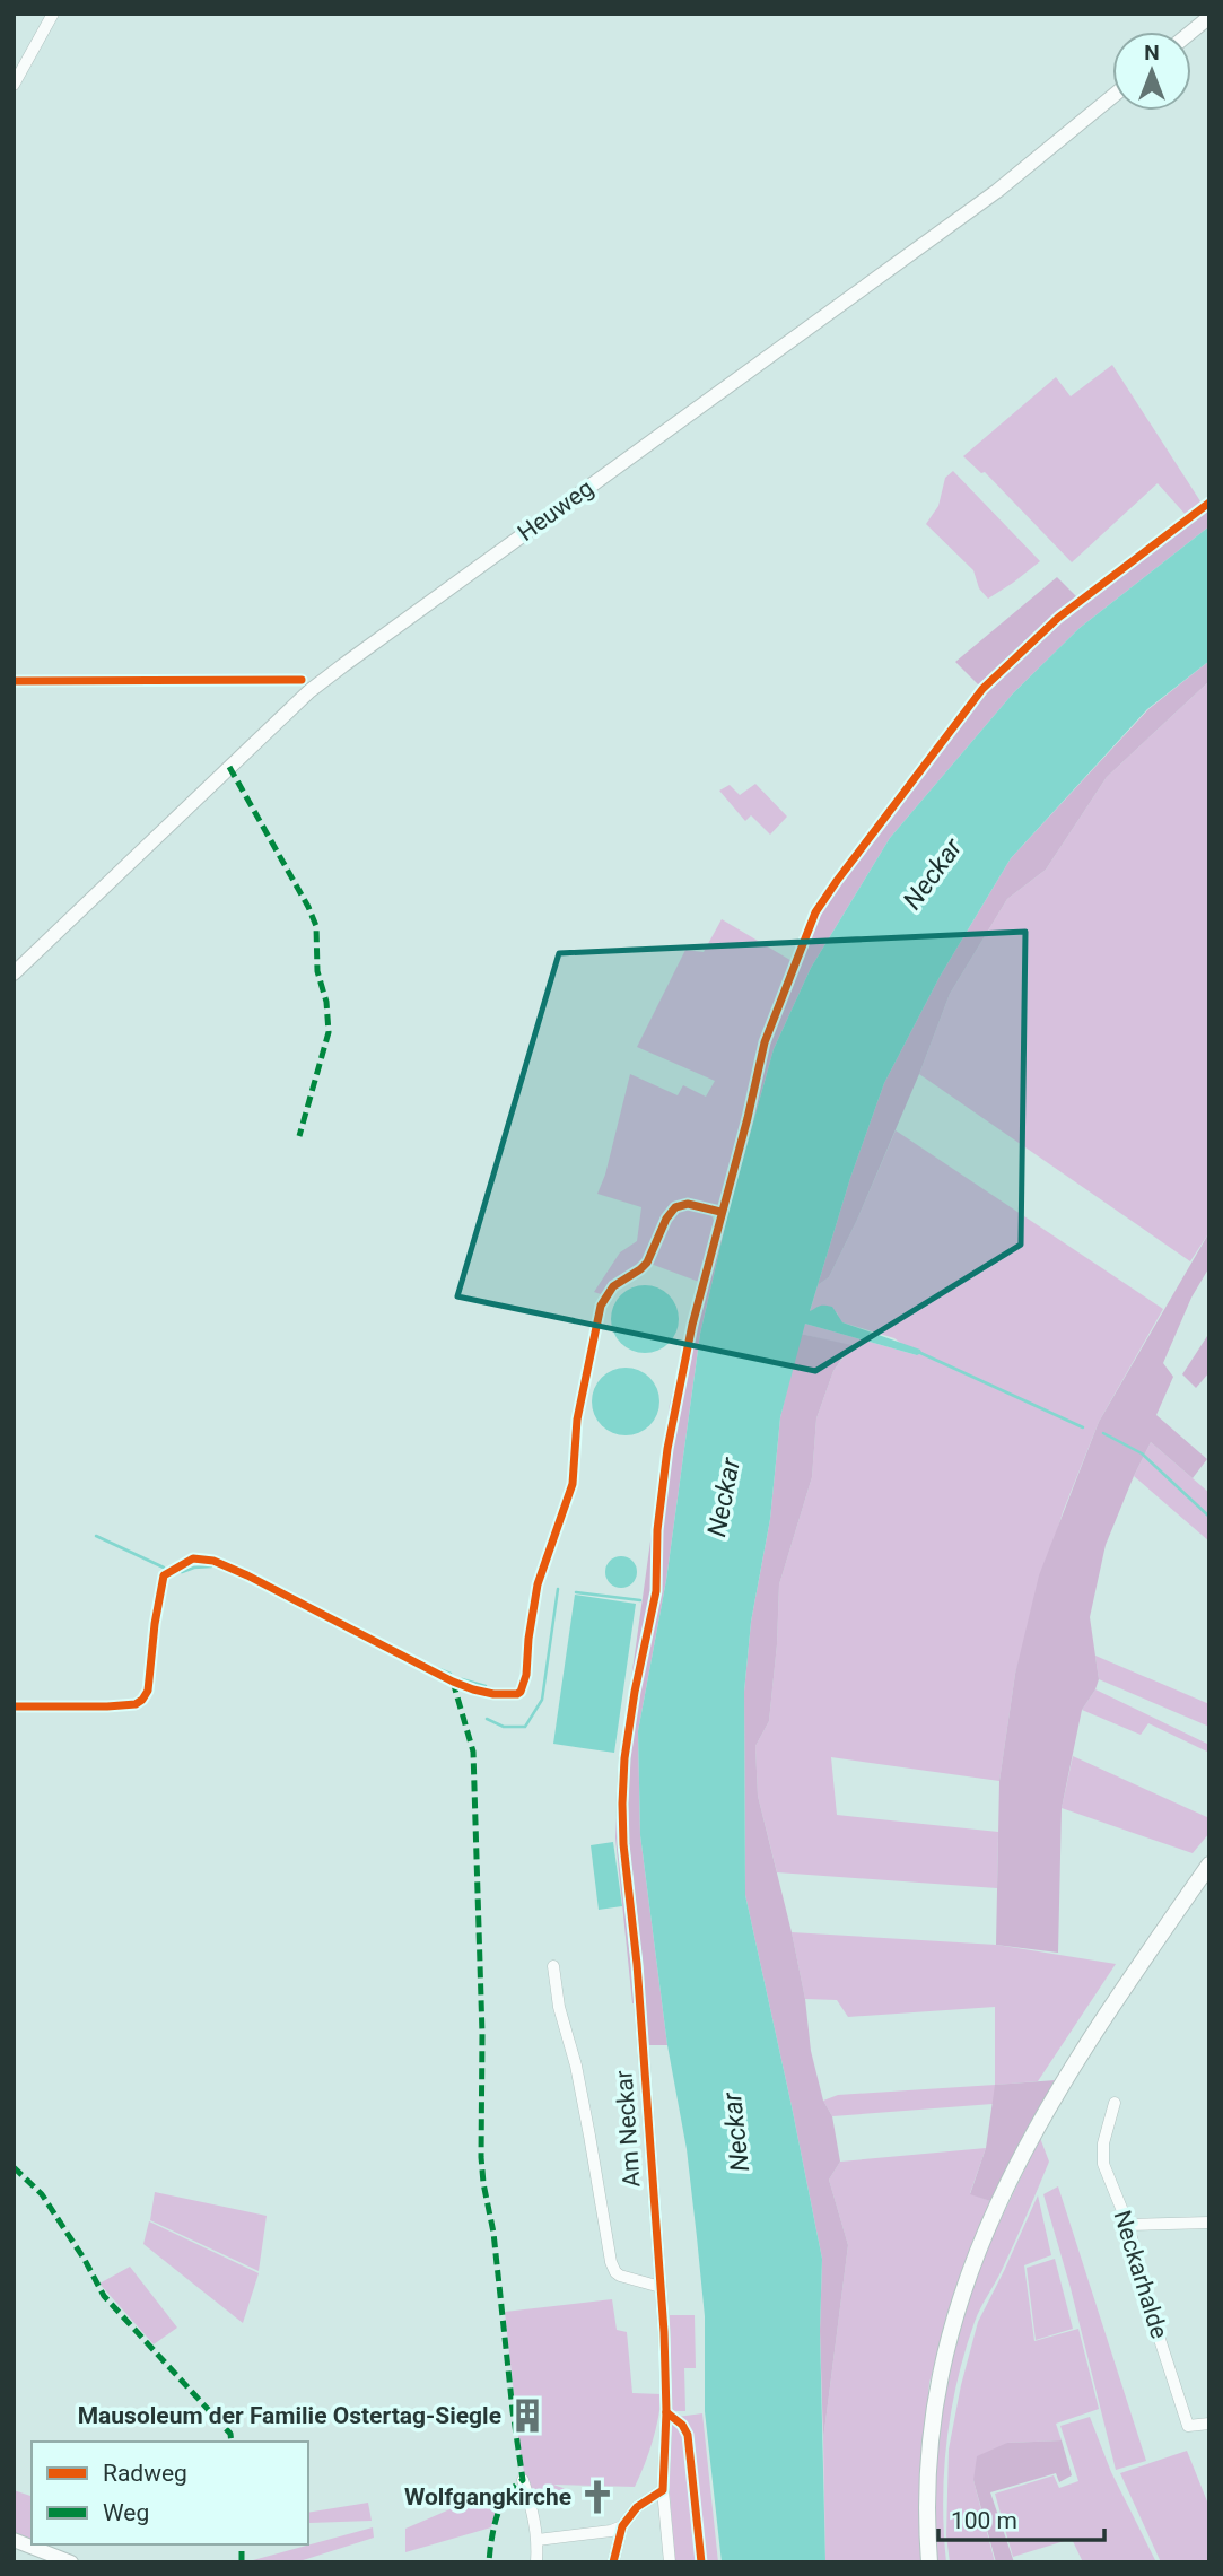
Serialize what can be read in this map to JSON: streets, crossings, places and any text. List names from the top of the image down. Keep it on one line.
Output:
{"streets":{"street":["Heuweg","Am Neckar","Neckarhalde"]},"water":["Neckar"],"places":{"building":["Mausoleum der Familie Ostertag-Siegle"],"church":["Wolfgangkirche"]},"legend":["Radweg","Weg"],"scale_bar":"100 m","north":"top"}
